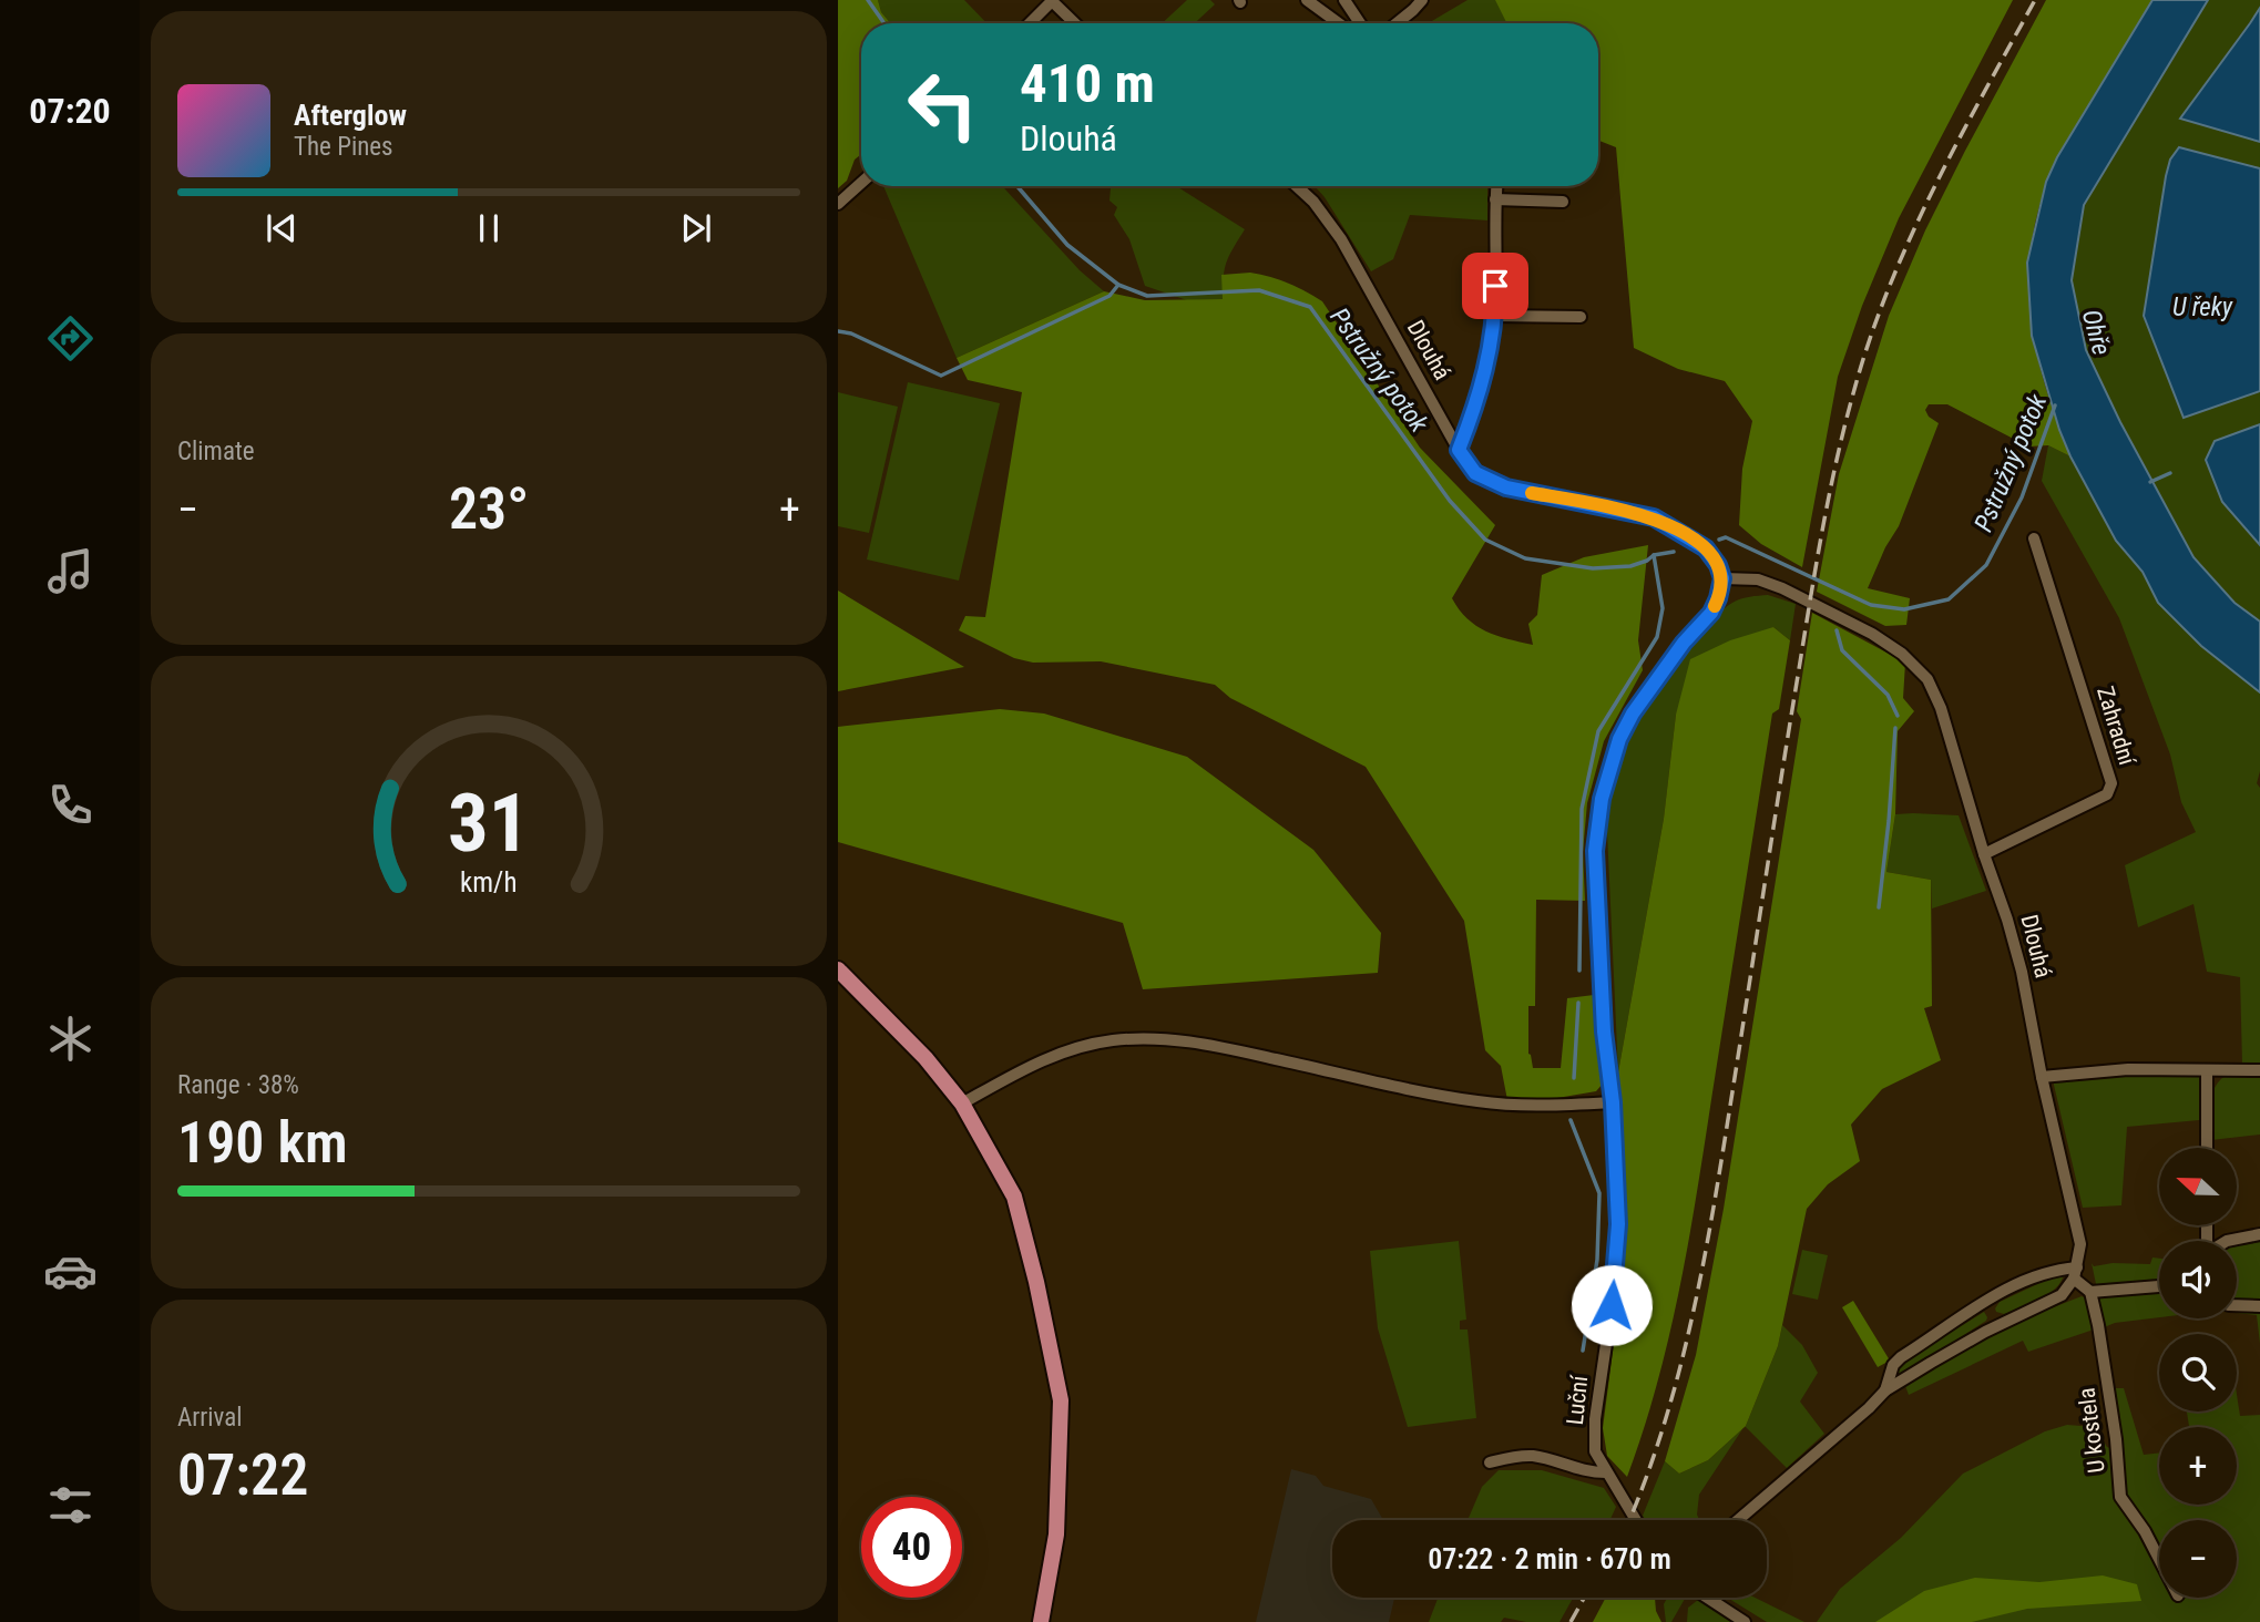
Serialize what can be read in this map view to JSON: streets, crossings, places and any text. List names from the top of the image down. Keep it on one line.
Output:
{"streets":{"street":["Dlouhá","Zahradní","Luční","U kostela"]},"crossings":[["Dlouhá","Zahradní"],["Dlouhá","Luční"]],"water":["U řeky","Ohře","Pstružný potok"],"north":"left","page":{"tabs":"07:20","turn":["410 m","Dlouhá"],"song":["Afterglow","The Pines"],"tile":["Climate",["Range · 38%","190 km"],["Arrival","07:22"]],"heat":["−","23°","+"],"map_buttons":["+","−"],"limit":"40","trip":"07:22 · 2 min · 670 m","gauge":["31","km/h"]}}
